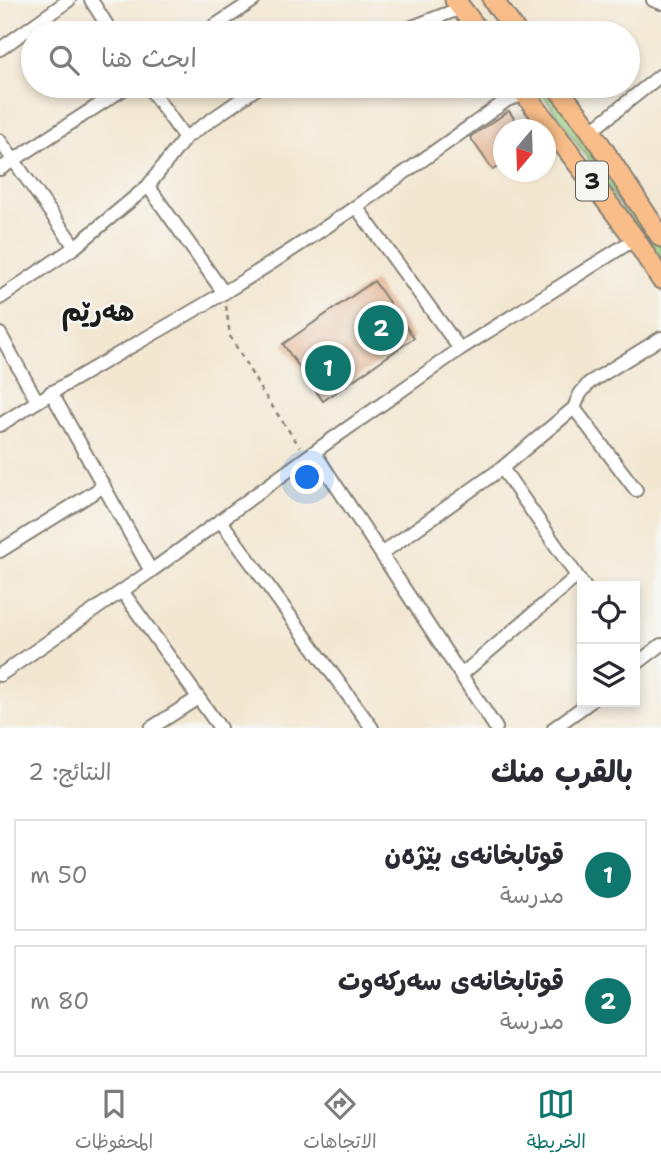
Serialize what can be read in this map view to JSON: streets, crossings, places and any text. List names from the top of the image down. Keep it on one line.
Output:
{"streets":{"highway":["3"]},"districts":["ھەرێم"],"north":"bottom","page":{"search":"ابحث هنا","pins":["2","1"],"heading":["بالقرب منك","النتائج: 2"],"list":[{"mark":"1","name":"قوتابخانەی بێژەن","note":"مدرسة","value":"50 m"},{"mark":"2","name":"قوتابخانەی سەرکەوت","note":"مدرسة","value":"80 m"}],"nav":["الخريطة","الاتجاهات","المحفوظات"]}}
